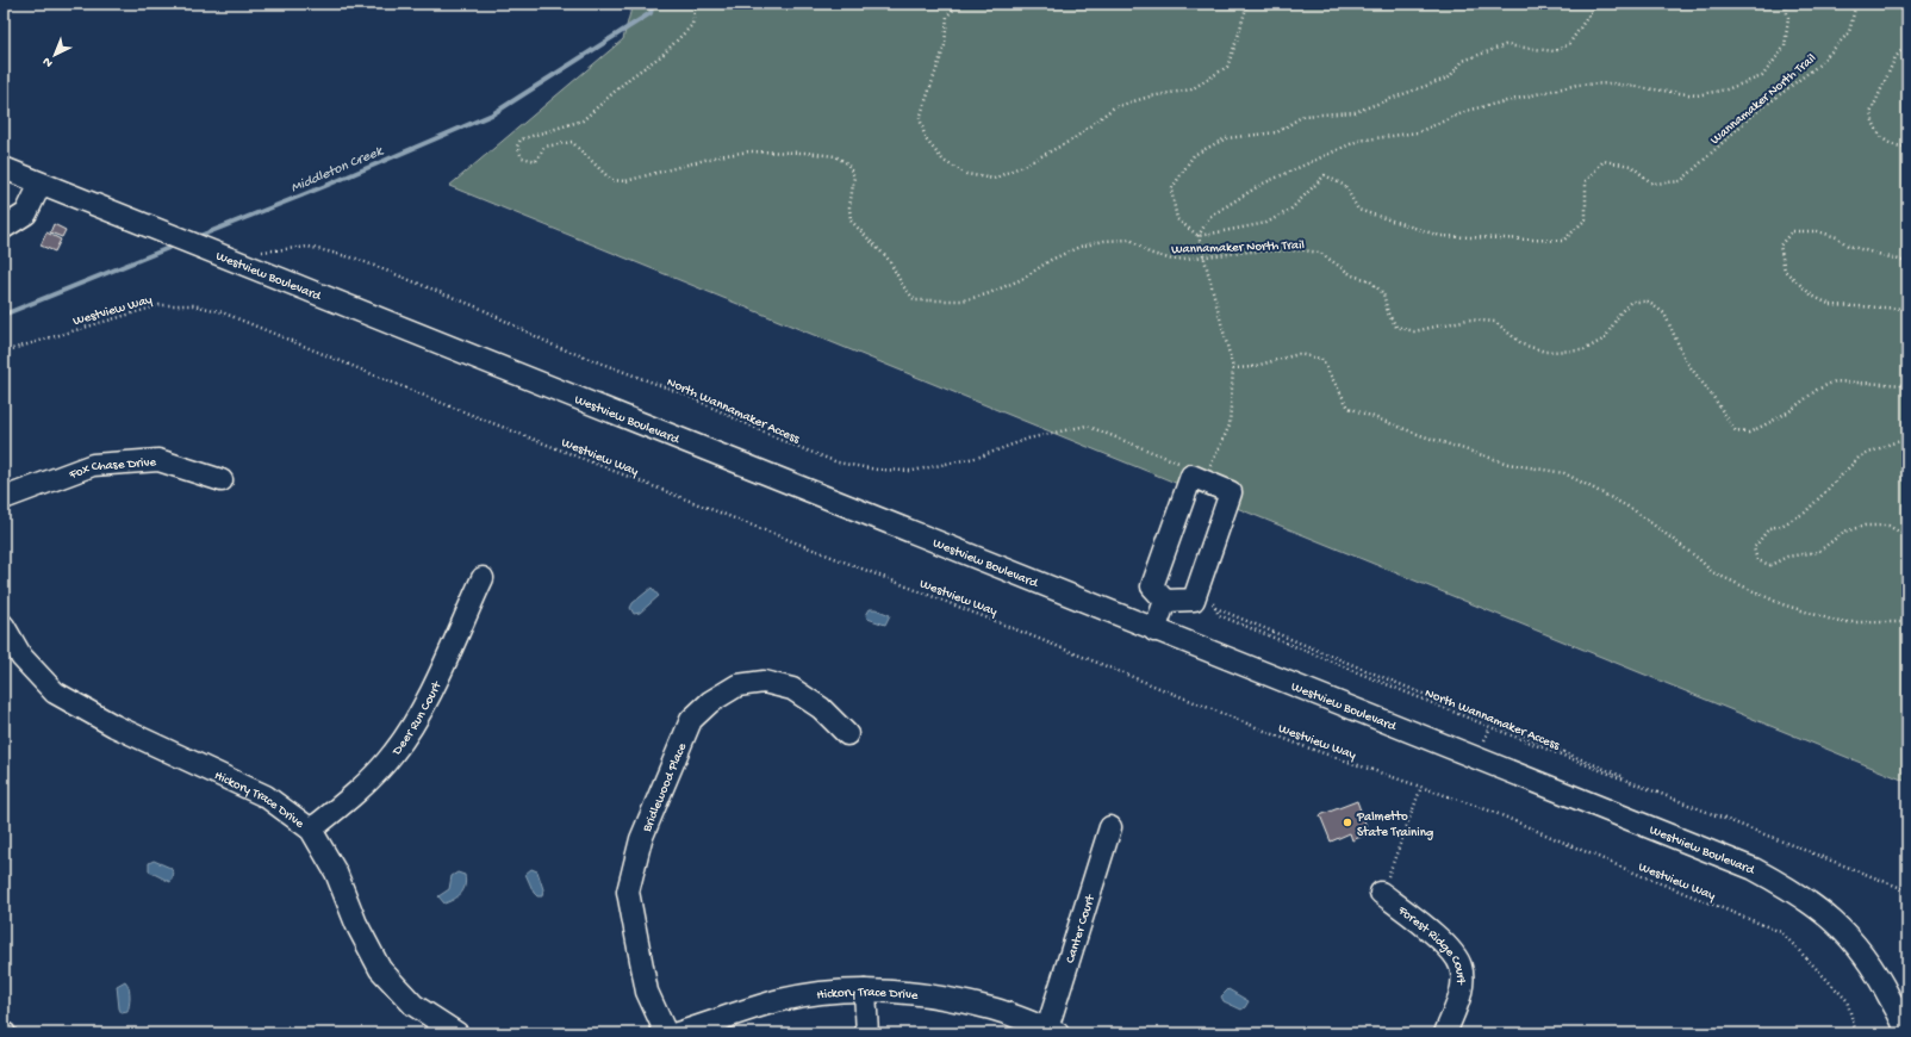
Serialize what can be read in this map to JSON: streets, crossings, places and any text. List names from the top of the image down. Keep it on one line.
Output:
{"streets":{"street":["Westview Boulevard","Fox Chase Drive","Deer Run Court","Bridlewood Place","Hickory Trace Drive","Canter Court","Forest Ridge Court"],"path":["Wannamaker North Trail","Westview Way","North Wannamaker Access"]},"crossings":[["Westview Boulevard","North Wannamaker Access"],["Deer Run Court","Hickory Trace Drive"],["Hickory Trace Drive","Canter Court"]],"water":["Middleton Creek"],"places":["Palmetto State Training"],"north":"bottom left"}
